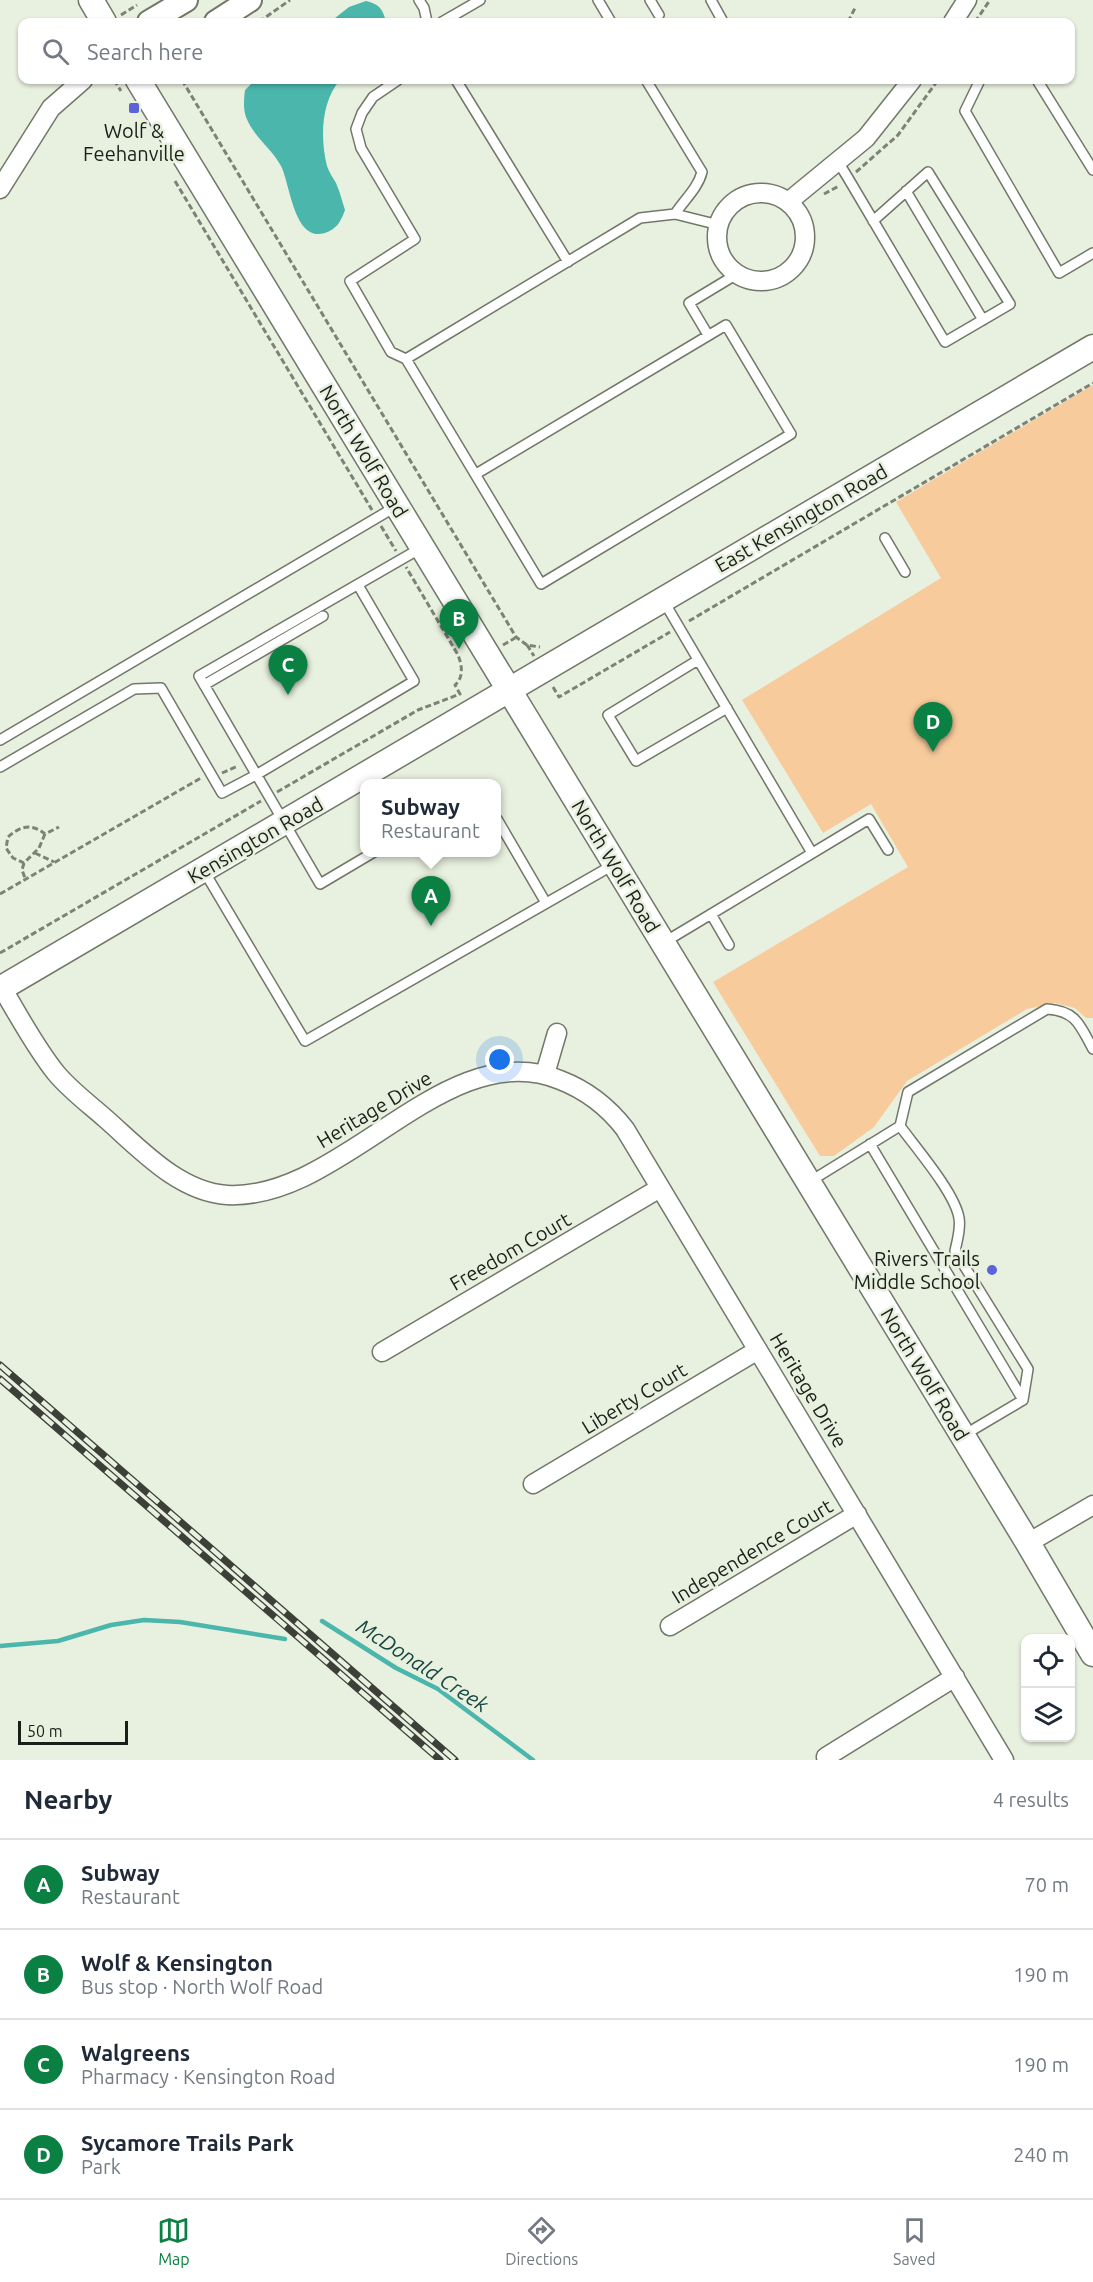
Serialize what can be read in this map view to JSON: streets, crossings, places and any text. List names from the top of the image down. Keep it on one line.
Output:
{"streets":{"main road":["North Wolf Road","East Kensington Road","Kensington Road"],"street":["Heritage Drive","Freedom Court","Liberty Court","Independence Court"]},"crossings":[["North Wolf Road","East Kensington Road"],["North Wolf Road","Kensington Road"],["East Kensington Road","Kensington Road"],["Kensington Road","Heritage Drive"],["Heritage Drive","Freedom Court"],["Heritage Drive","Liberty Court"],["Heritage Drive","Independence Court"]],"water":["McDonald Creek"],"places":{"transit":["Wolf & Feehanville"],"other":["Rivers Trails Middle School"]},"scale_bar":"50 m","page":{"search":"Search here","pins":["B","C","D","A"],"popup":["Subway","Restaurant"],"scale":"50 m","heading":["Nearby","4 results"],"list":[{"mark":"A","name":"Subway","note":"Restaurant","value":"70 m"},{"mark":"B","name":"Wolf & Kensington","note":"Bus stop · North Wolf Road","value":"190 m"},{"mark":"C","name":"Walgreens","note":"Pharmacy · Kensington Road","value":"190 m"},{"mark":"D","name":"Sycamore Trails Park","note":"Park","value":"240 m"}],"nav":["Map","Directions","Saved"]}}
